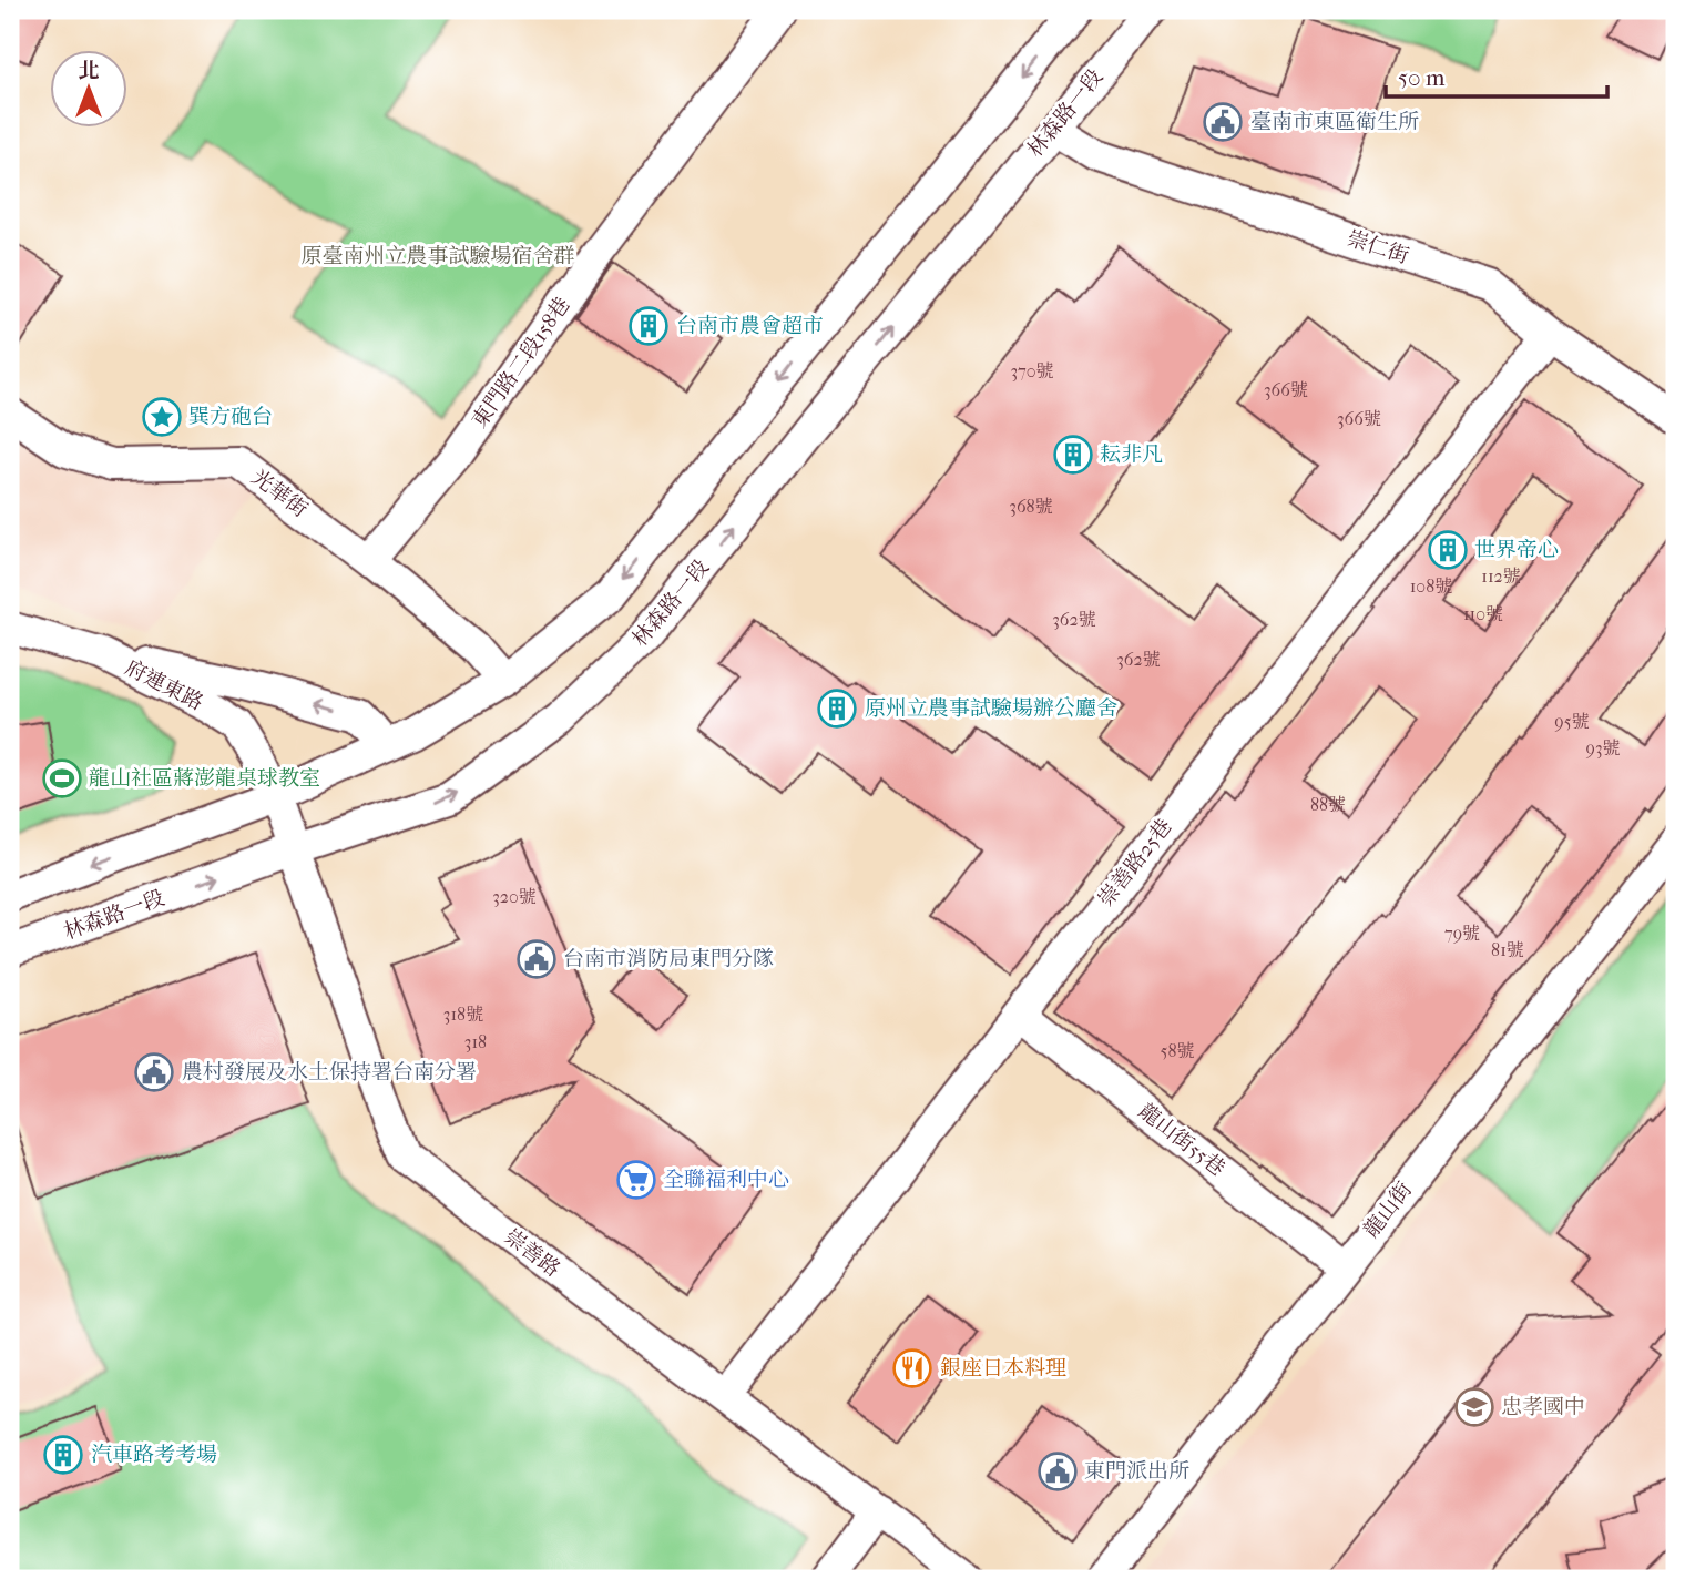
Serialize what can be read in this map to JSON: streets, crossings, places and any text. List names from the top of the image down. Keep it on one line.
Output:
{"streets":{"street":["林森路一段","崇仁街","東門路二段158巷","光華街","府連東路","崇善路25巷","龍山街55巷","龍山街","崇善路"]},"crossings":[["林森路一段","崇仁街"],["林森路一段","崇善路"],["崇仁街","崇善路25巷"],["東門路二段158巷","光華街"],["府連東路","崇善路"],["崇善路25巷","龍山街55巷"],["崇善路25巷","崇善路"],["龍山街55巷","龍山街"]],"parks":["原臺南州立農事試驗場宿舍群"],"places":{"public building":["臺南市東區衛生所","台南市消防局東門分隊","農村發展及水土保持署台南分署","東門派出所"],"building":["台南市農會超市","耘非凡","世界帝心","原州立農事試驗場辦公廳舍","汽車路考考場"],"place":["巽方砲台"],"sports":["龍山社區蔣澎龍桌球教室"],"supermarket":["全聯福利中心"],"restaurant":["銀座日本料理"],"school or university":["忠孝國中"]},"house_numbers":["370號","366號","366號","368號","112號","108號","110號","362號","362號","95號","93號","88號","320號","79號","81號","318號","318","58號"],"scale_bar":"50 m","north":"top"}
